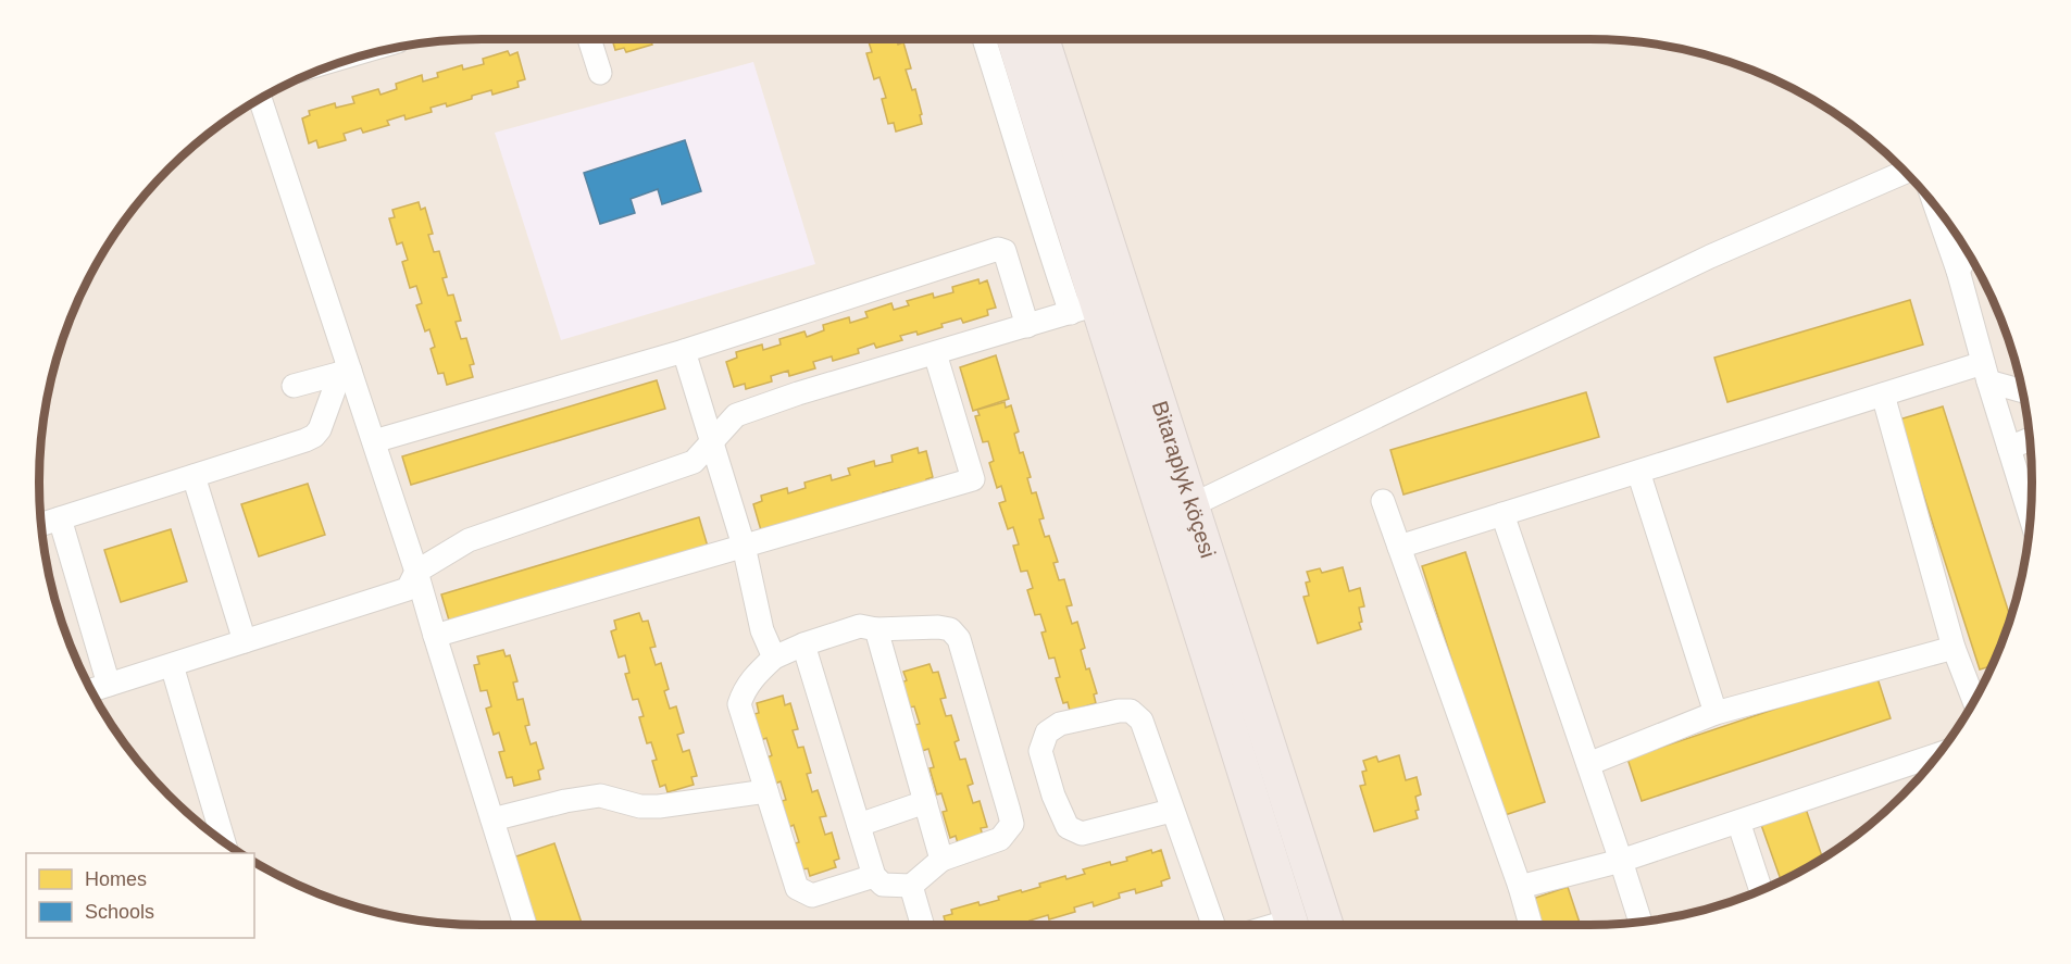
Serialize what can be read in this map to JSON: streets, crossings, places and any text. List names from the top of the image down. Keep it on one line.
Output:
{"streets":{"highway":["Bitaraplyk köçesi"]},"legend":["Homes","Schools"]}
